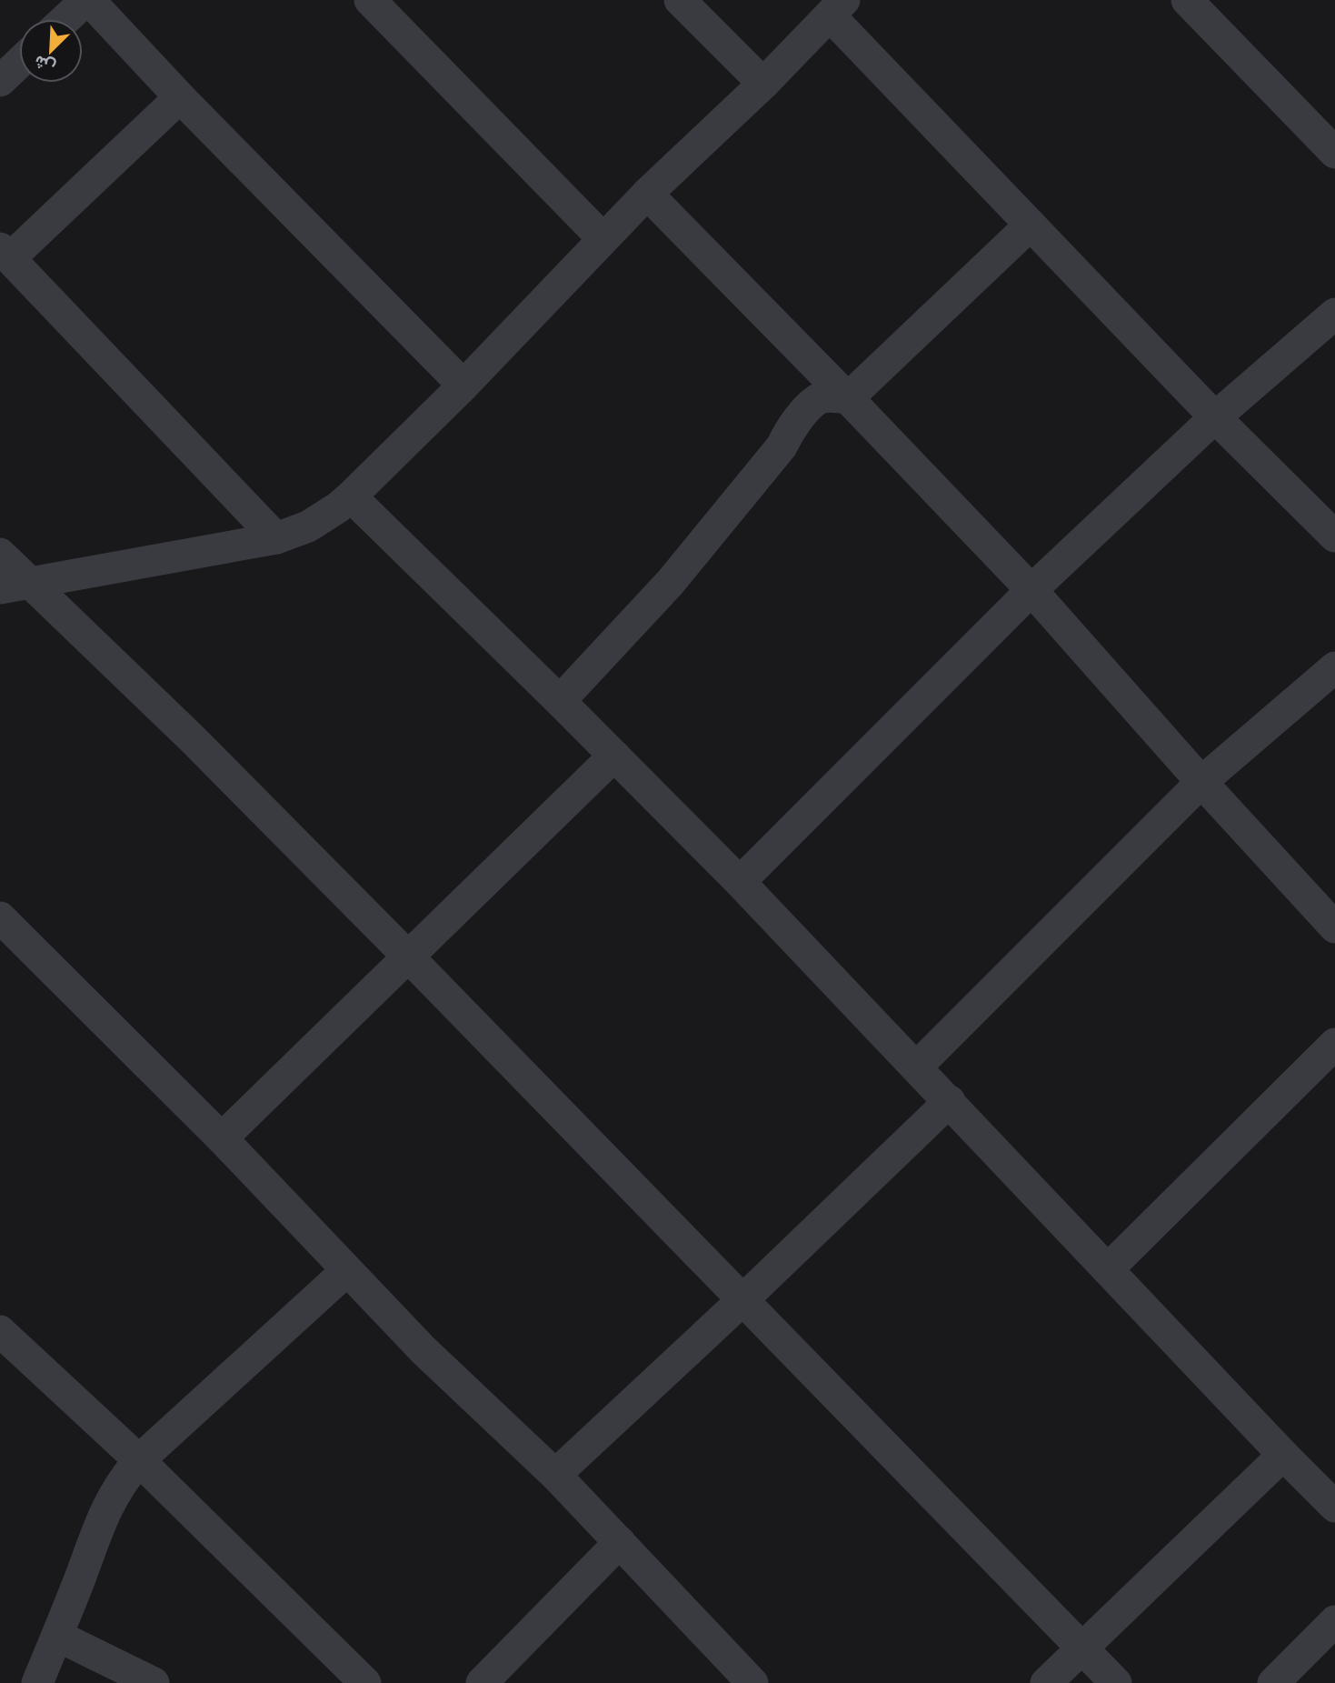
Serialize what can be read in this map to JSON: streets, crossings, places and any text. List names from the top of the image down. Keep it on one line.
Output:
{"north":"bottom left"}
